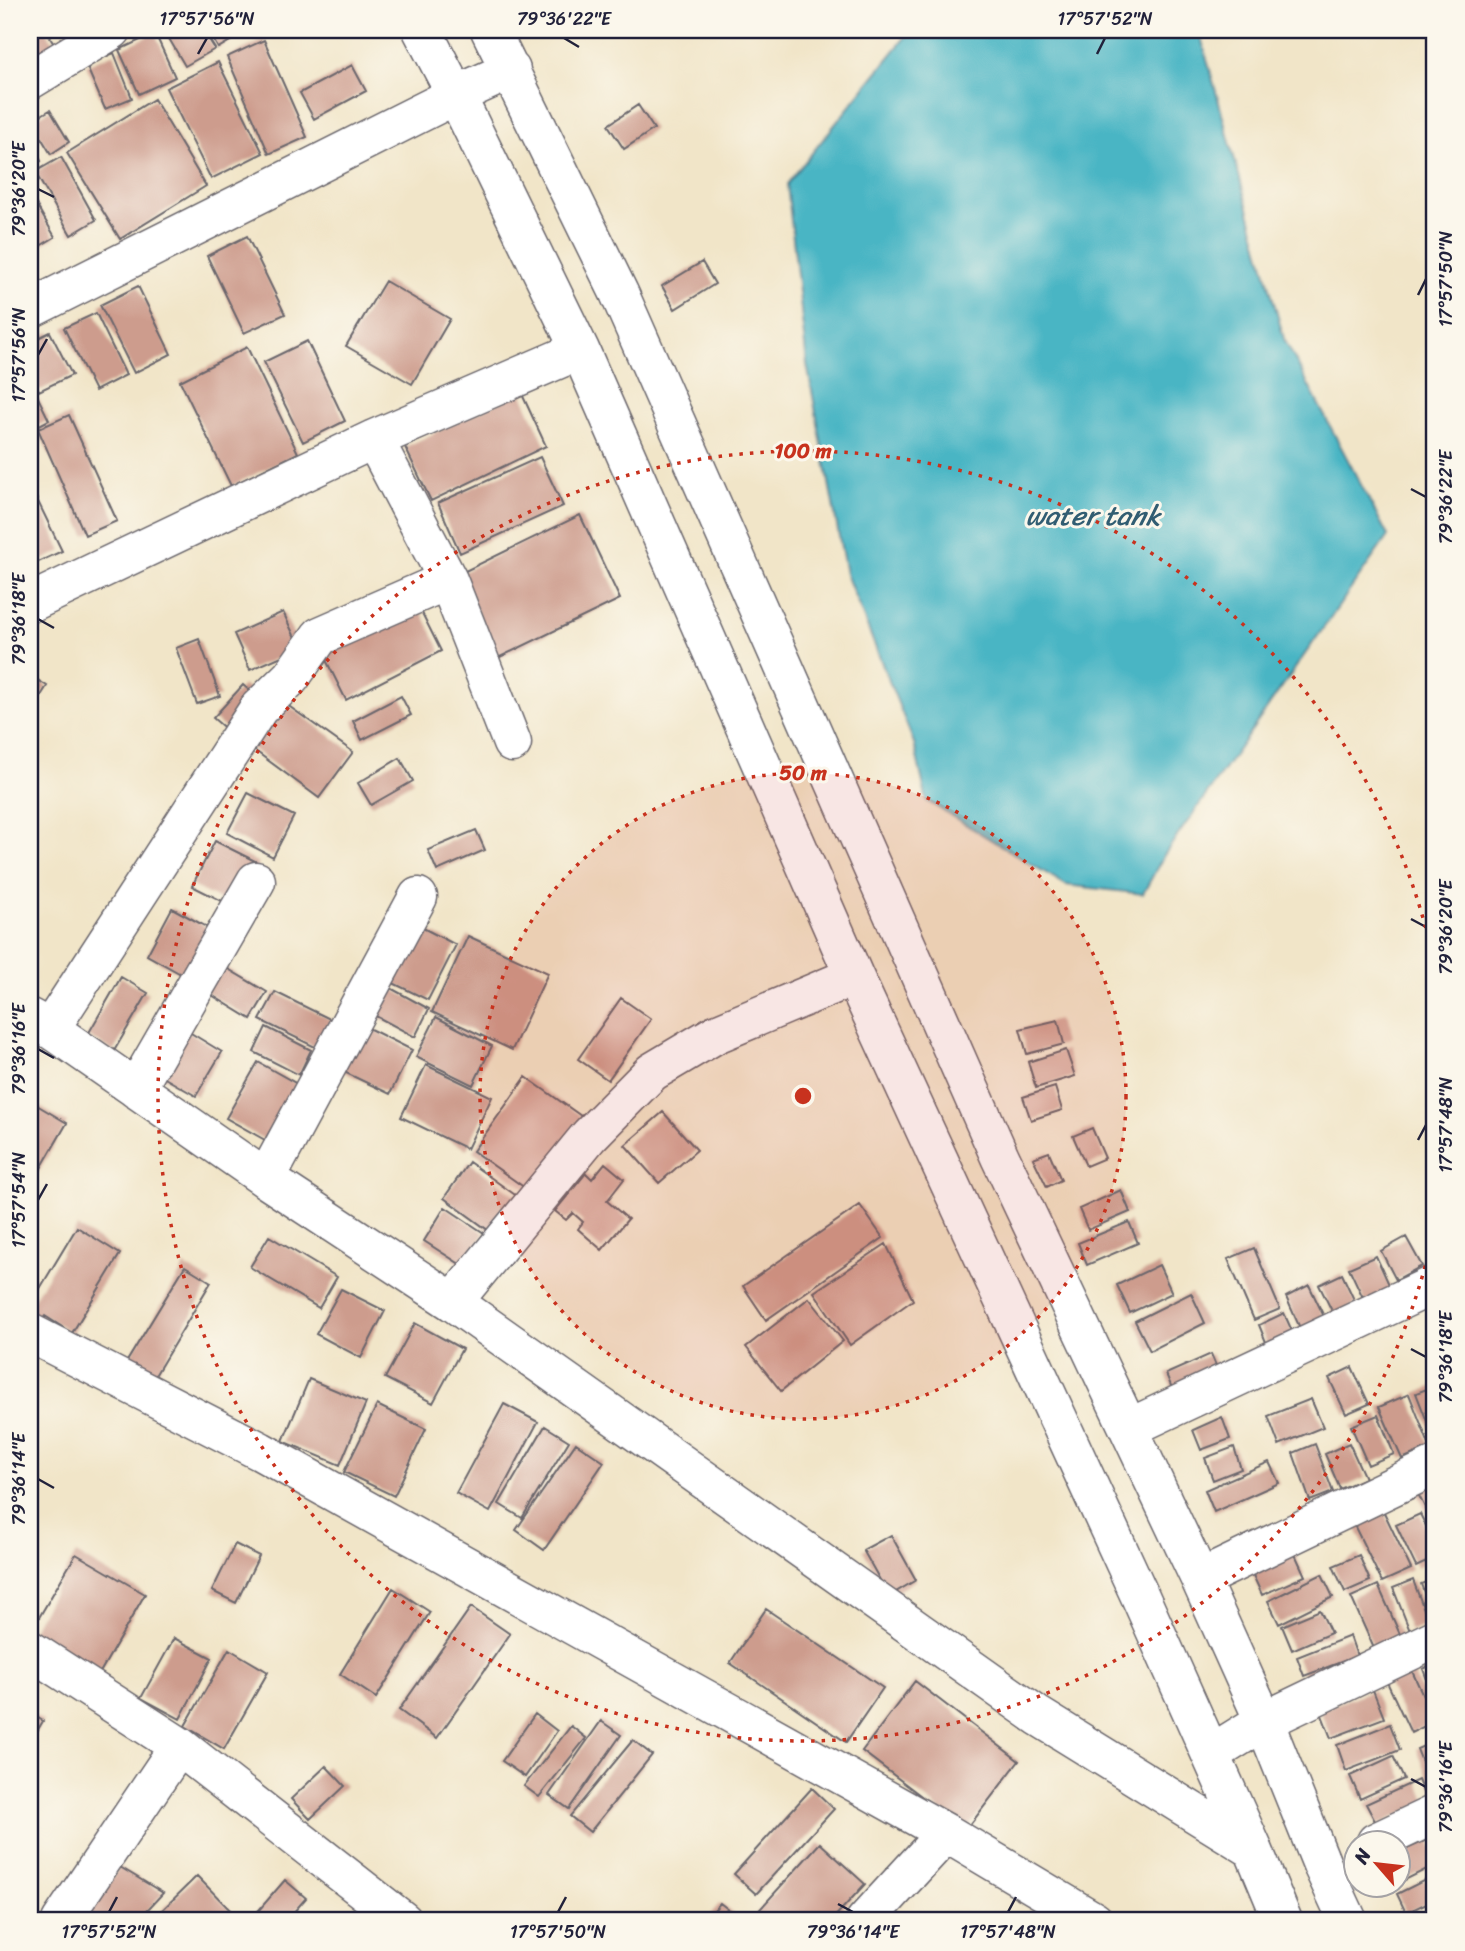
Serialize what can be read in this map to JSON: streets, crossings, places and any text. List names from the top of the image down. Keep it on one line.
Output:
{"water":["water tank"],"north":"top left","coordinates":["17°57'56\"N","79°36'22\"E","17°57'52\"N","79°36'20\"E","17°57'50\"N","79°36'18\"E","79°36'16\"E","17°57'48\"N","17°57'54\"N","79°36'14\"E"],"rings":["100 m","50 m"]}
